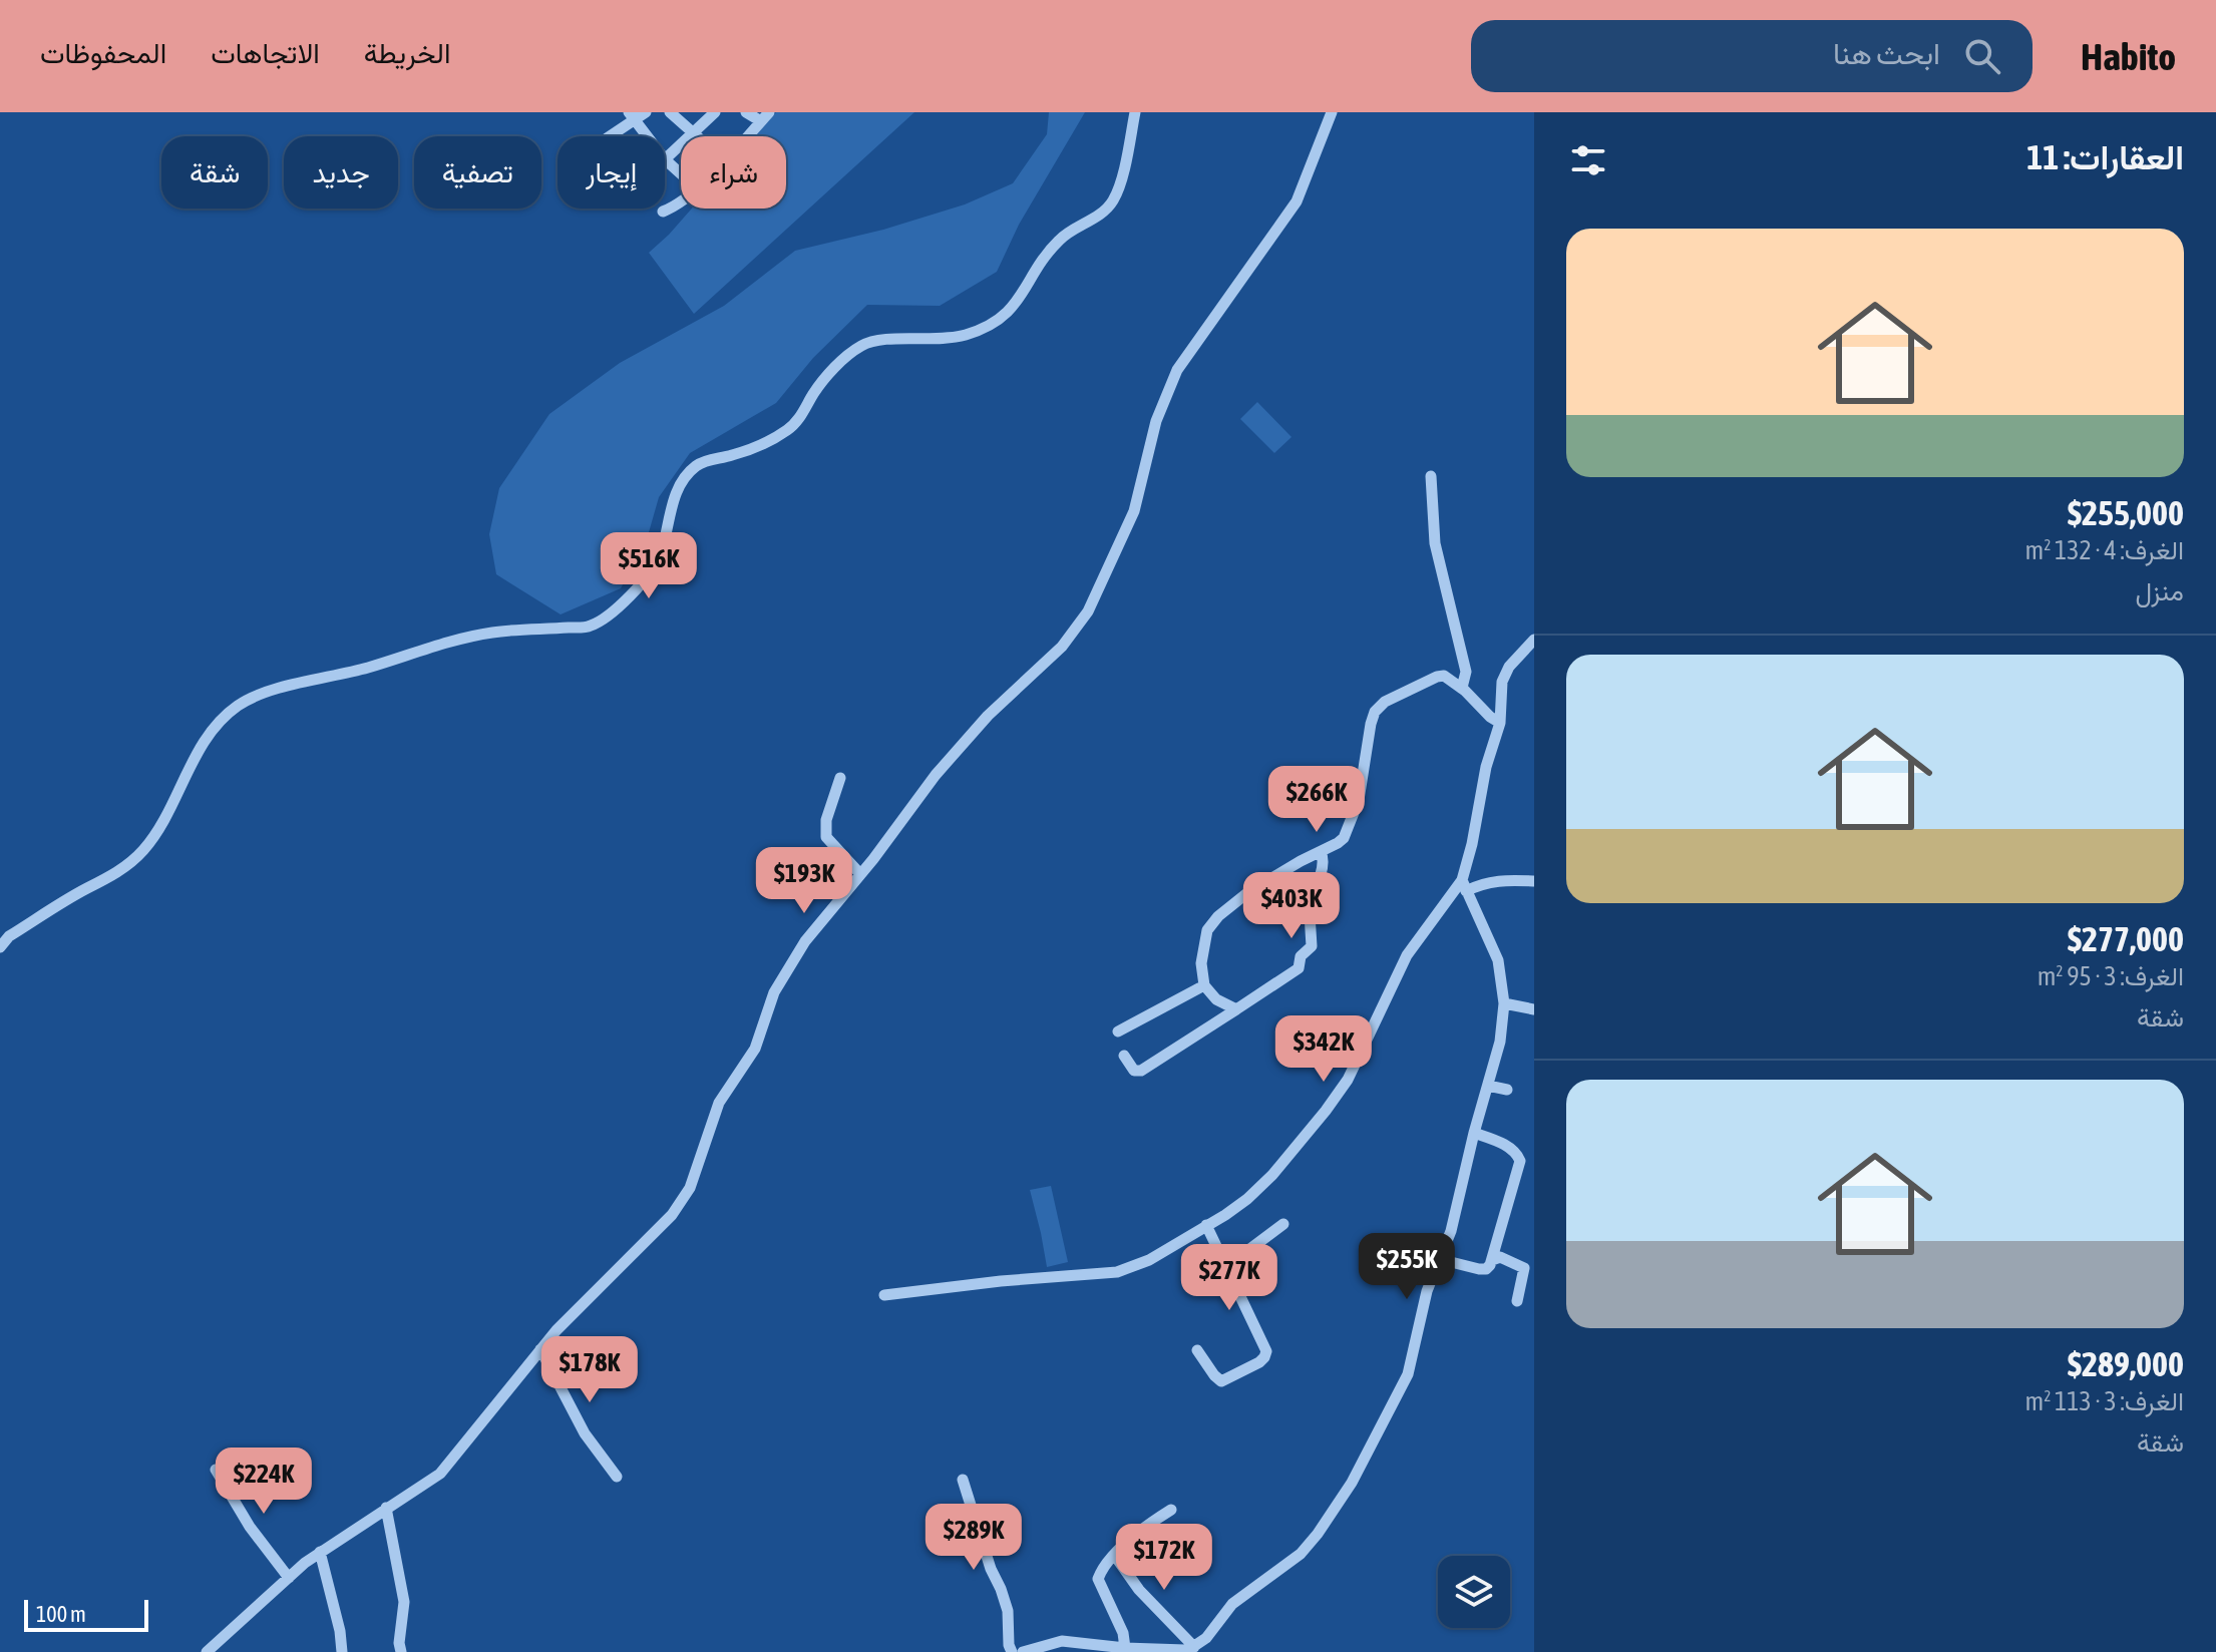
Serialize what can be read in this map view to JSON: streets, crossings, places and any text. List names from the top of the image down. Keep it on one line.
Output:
{"scale_bar":"100 m","page":{"header":"Habito","search":"ابحث هنا","nav":["الخريطة","الاتجاهات","المحفوظات"],"heading":"العقارات: 11","chip":["شراء","إيجار","تصفية","جديد","شقة"],"list":[{"name":"$255,000","note":"الغرف: 4 · 132 m² · منزل"},{"name":"$277,000","note":"الغرف: 3 · 95 m² · شقة"},{"name":"$289,000","note":"الغرف: 3 · 113 m² · شقة"}],"price":["$516K","$266K","$193K","$403K","$342K","$255K","$277K","$178K","$224K","$289K","$172K"],"scale":"100 m"}}
